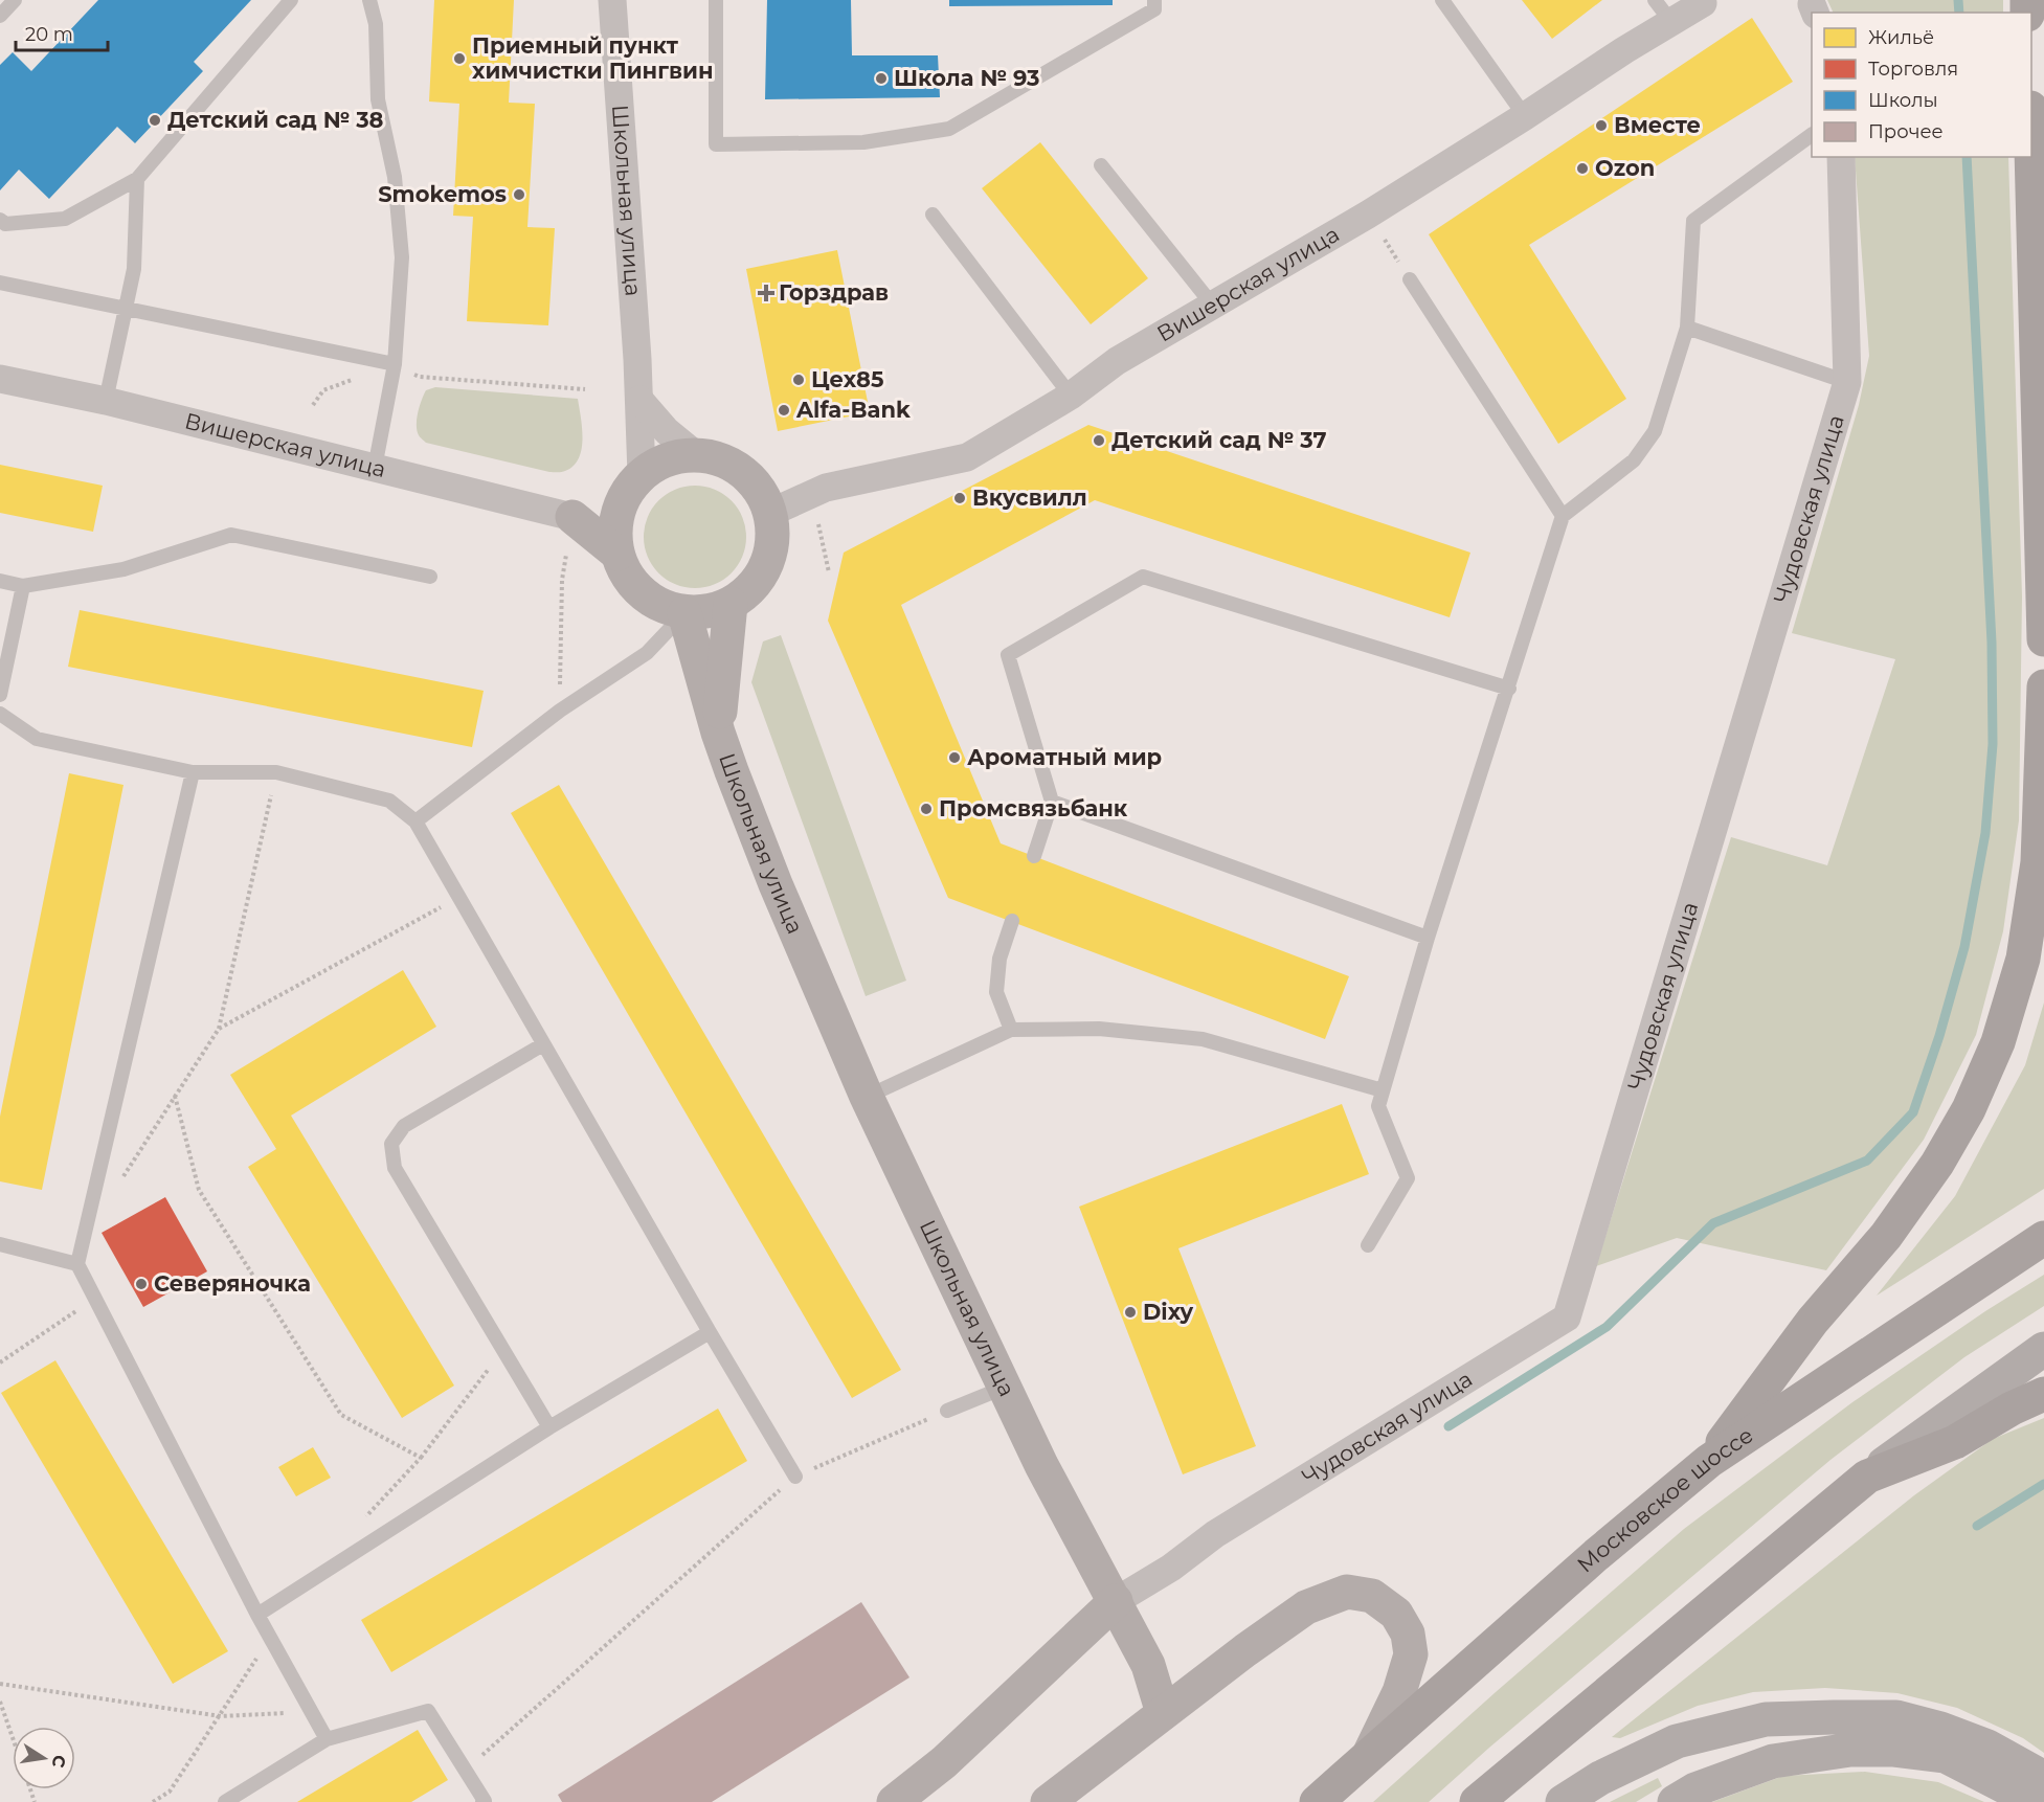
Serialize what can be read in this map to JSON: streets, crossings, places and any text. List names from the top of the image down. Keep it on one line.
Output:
{"streets":{"highway":["Московское шоссе"],"street":["Школьная улица","Вишерская улица","Чудовская улица"]},"crossings":[["Школьная улица","Вишерская улица"],["Школьная улица","Чудовская улица"]],"places":{"other":["Приемный пункт химчистки Пингвин","Школа № 93","Детский сад № 38","Вместе","Ozon","Smokemos","Цех85","Alfa-Bank","Детский сад № 37","Вкусвилл","Ароматный мир","Промсвязьбанк","Северяночка","Dixy"],"health":["Горздрав"]},"legend":["Жильё","Торговля","Школы","Прочее"],"scale_bar":"20 m","north":"right"}
